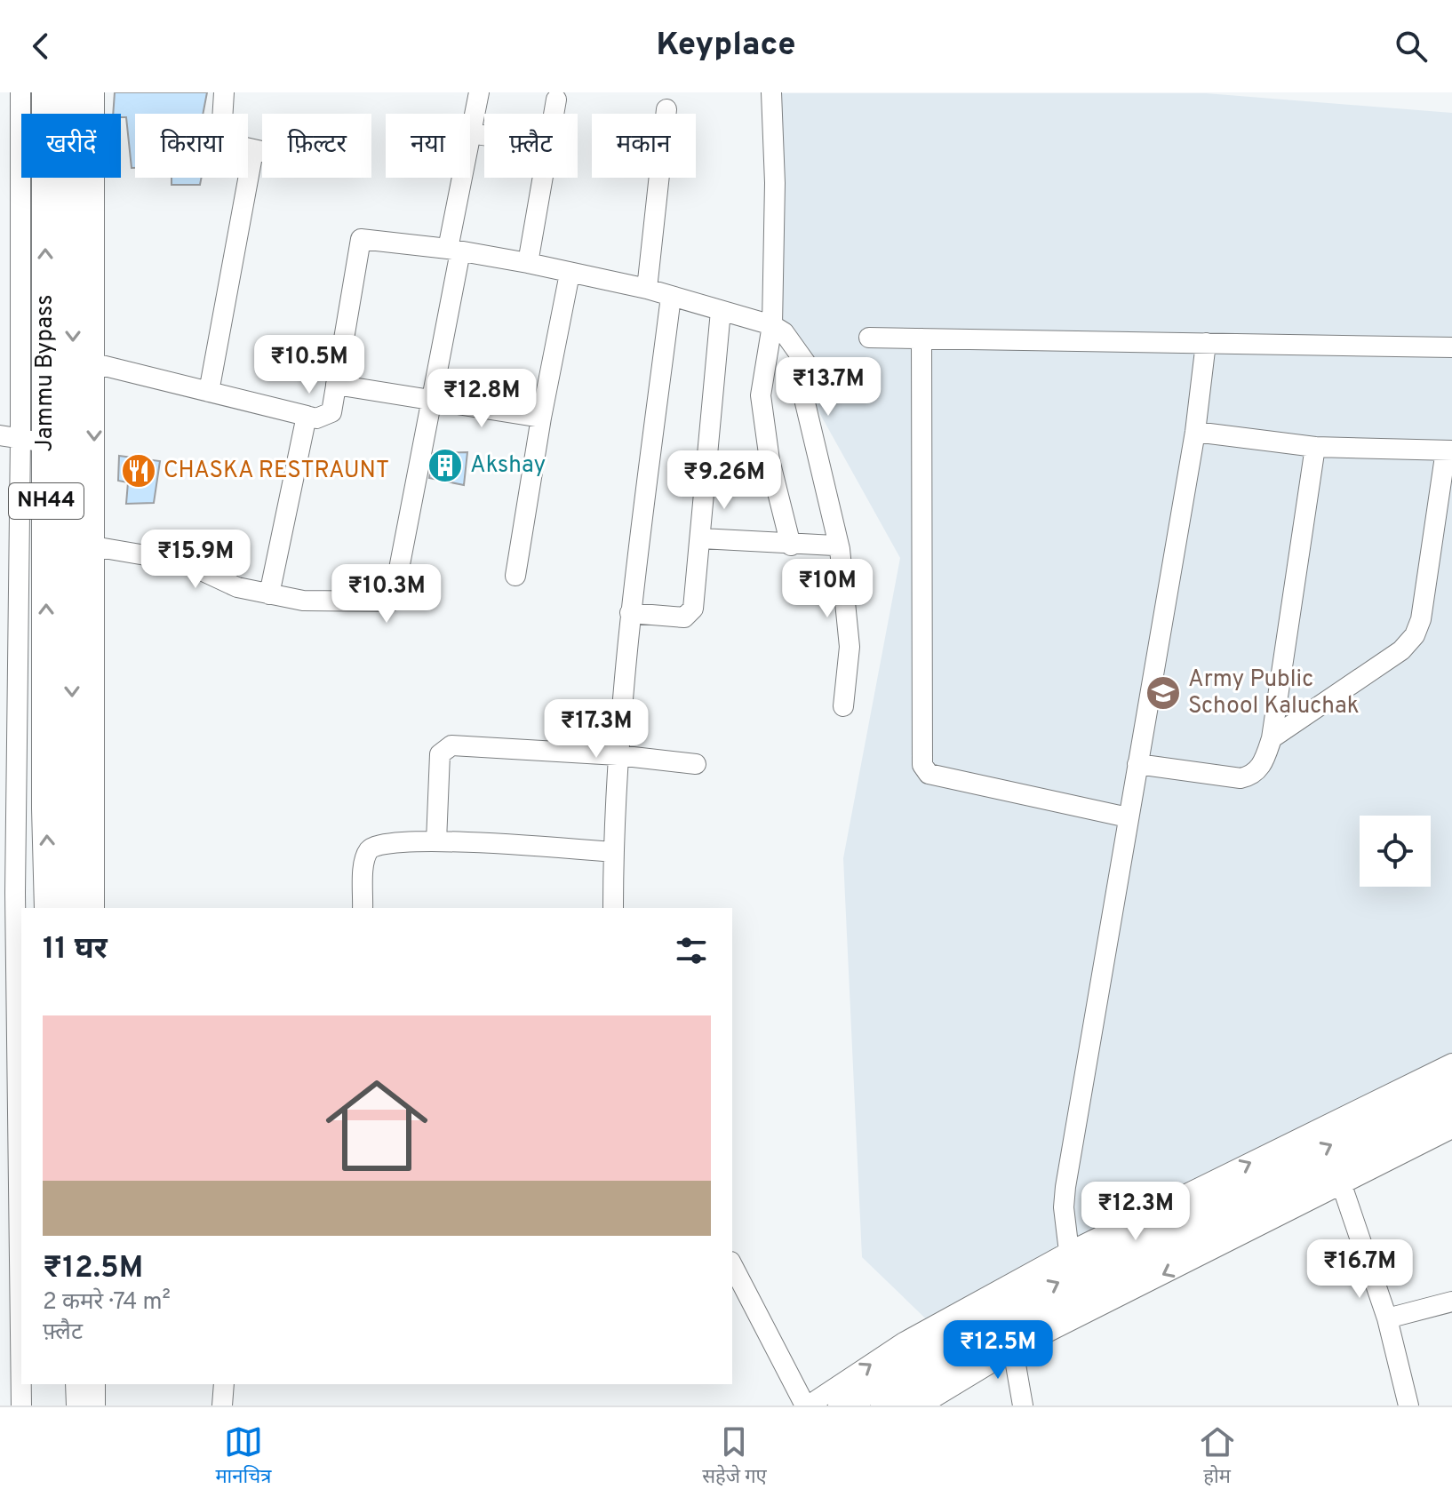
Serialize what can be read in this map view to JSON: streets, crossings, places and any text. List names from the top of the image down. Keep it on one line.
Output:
{"streets":{"highway":["Jammu Bypass","NH44"]},"places":{"building":["Akshay"],"restaurant":["CHASKA RESTRAUNT"],"school or university":["Army Public School Kaluchak"]},"page":{"header":"Keyplace","chip":["खरीदें","किराया","फ़िल्टर","नया","फ़्लैट","मकान"],"price":["₹10.5M","₹13.7M","₹12.8M","₹9.26M","₹15.9M","₹10M","₹10.3M","₹17.3M","₹12.3M","₹16.7M","₹12.5M"],"heading":"11 घर","list":[{"name":"₹12.5M","note":"2 कमरे · 74 m² · फ़्लैट"}],"tabs":["मानचित्र","सहेजे गए","होम"]}}
